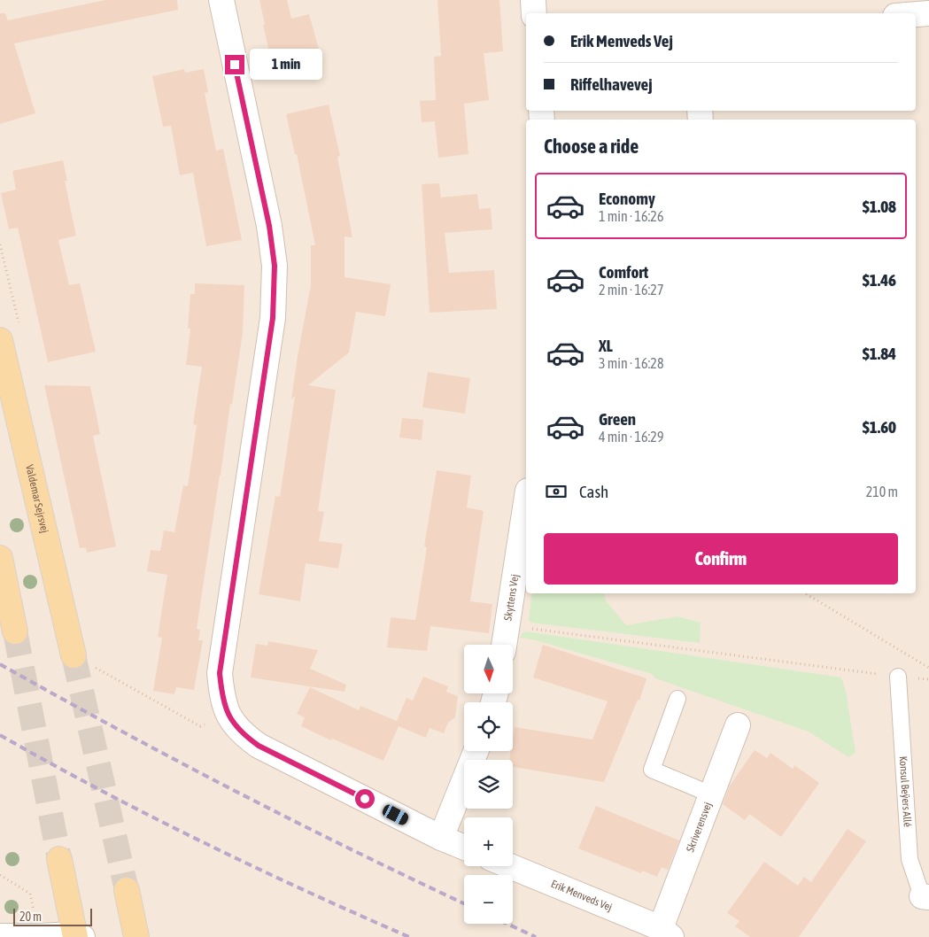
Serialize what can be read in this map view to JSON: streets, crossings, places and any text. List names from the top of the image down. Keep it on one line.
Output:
{"streets":{"main road":["Valdemar Sejrsvej"],"street":["Skyttens Vej","Skriverensvej","Erik Menveds Vej"],"lane":["Konsul Beÿers Allé"]},"crossings":[["Skriverensvej","Erik Menveds Vej"]],"scale_bar":"20 m","north":"bottom","page":{"banner":["Erik Menveds Vej","Riffelhavevej"],"bubble":"1 min","heading":"Choose a ride","list":[{"name":"Economy","note":"1 min · 16:26","value":"$1.08"},{"name":"Comfort","note":"2 min · 16:27","value":"$1.46"},{"name":"XL","note":"3 min · 16:28","value":"$1.84"},{"name":"Green","note":"4 min · 16:29","value":"$1.60"}],"pay":["Cash","210 m"],"buttons":"Confirm","map_buttons":["+","−"],"scale":"20 m"}}
